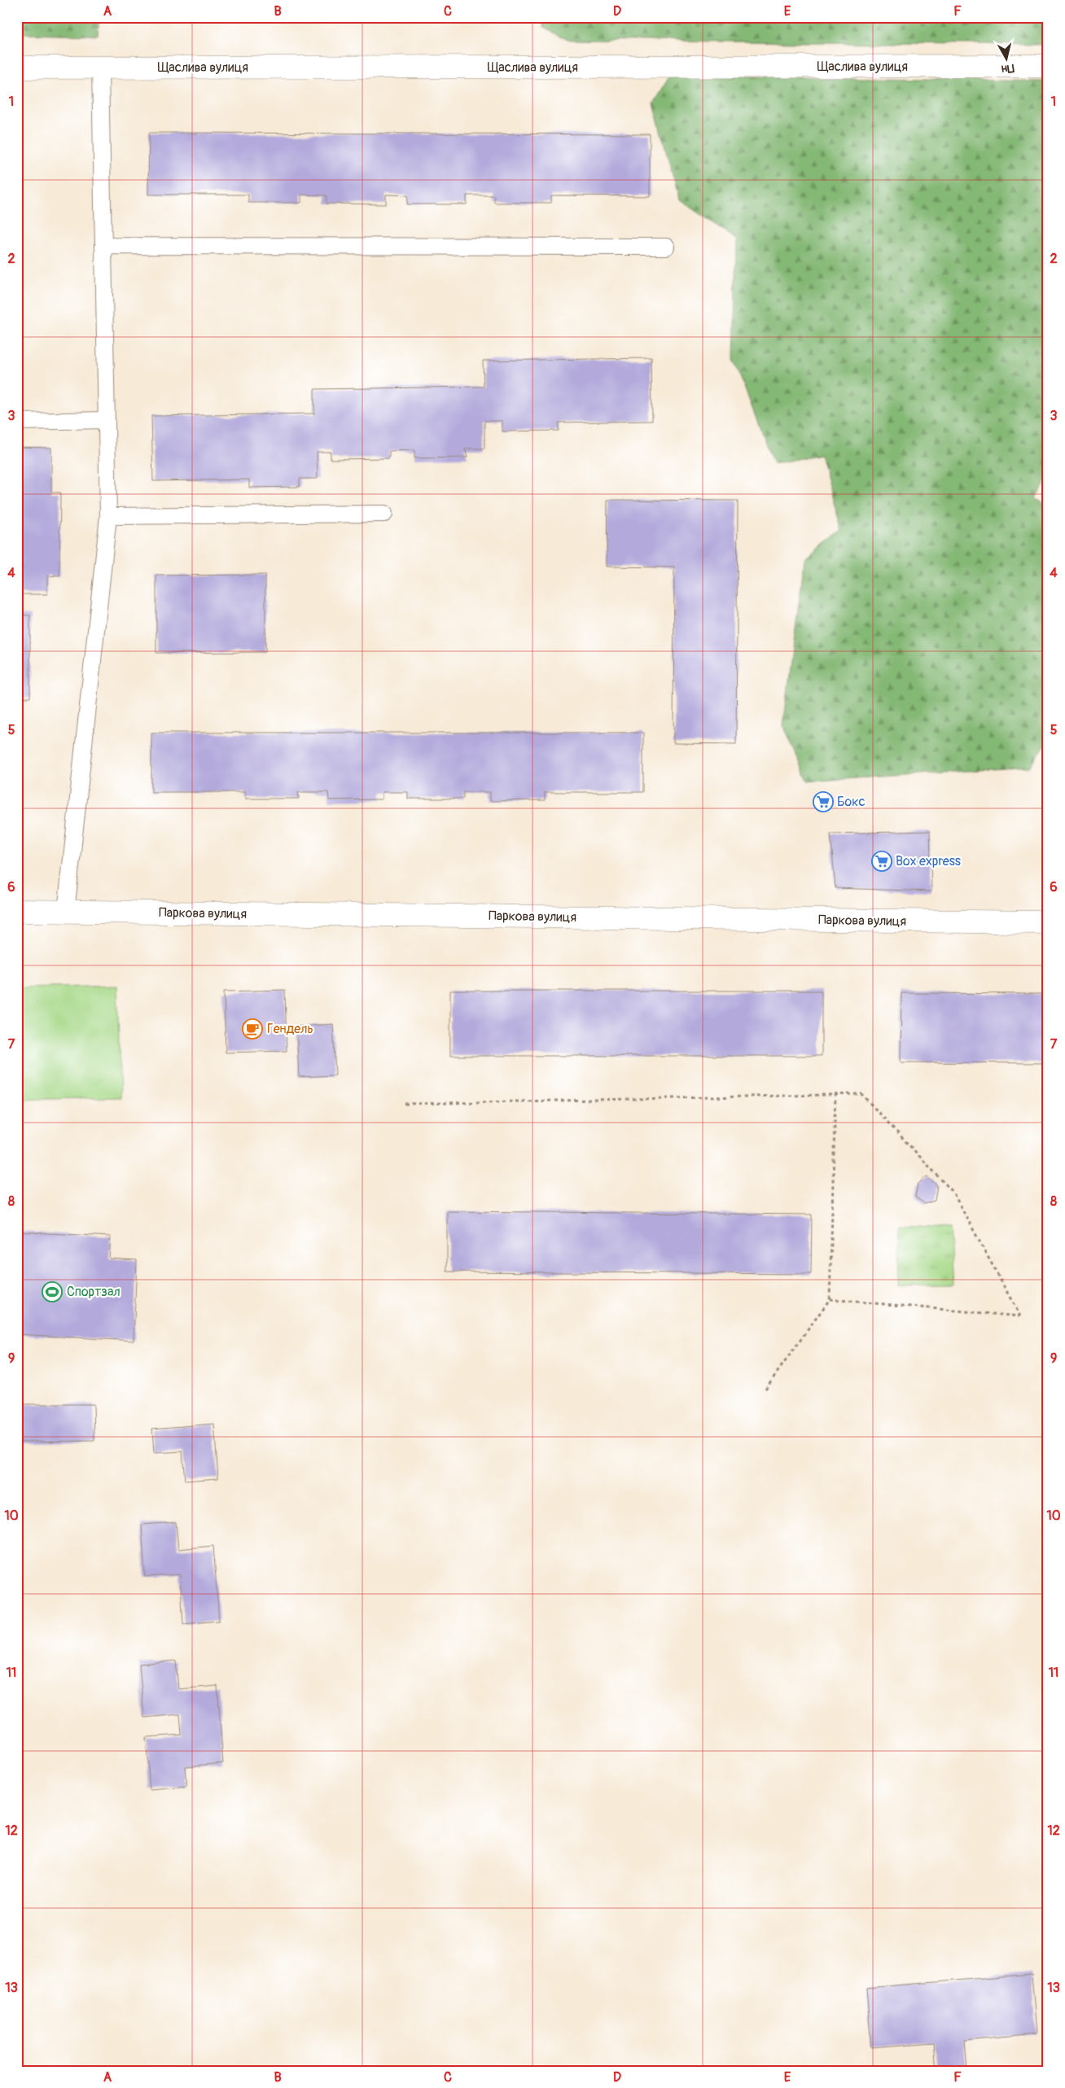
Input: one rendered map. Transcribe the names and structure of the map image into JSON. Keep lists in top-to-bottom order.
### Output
{
  "streets": {
    "street": ["Щаслива вулиця", "Паркова вулиця"]
  },
  "places": {
    "supermarket": ["Бокс", "Box express"],
    "cafe": ["Гендель"],
    "sports": ["Спортзал"]
  },
  "north": "bottom",
  "grid": {
    "columns": [
      "A",
      "B",
      "C",
      "D",
      "E",
      "F"
    ],
    "rows": [
      "1",
      "2",
      "3",
      "4",
      "5",
      "6",
      "7",
      "8",
      "9",
      "10",
      "11",
      "12",
      "13"
    ]
  }
}
